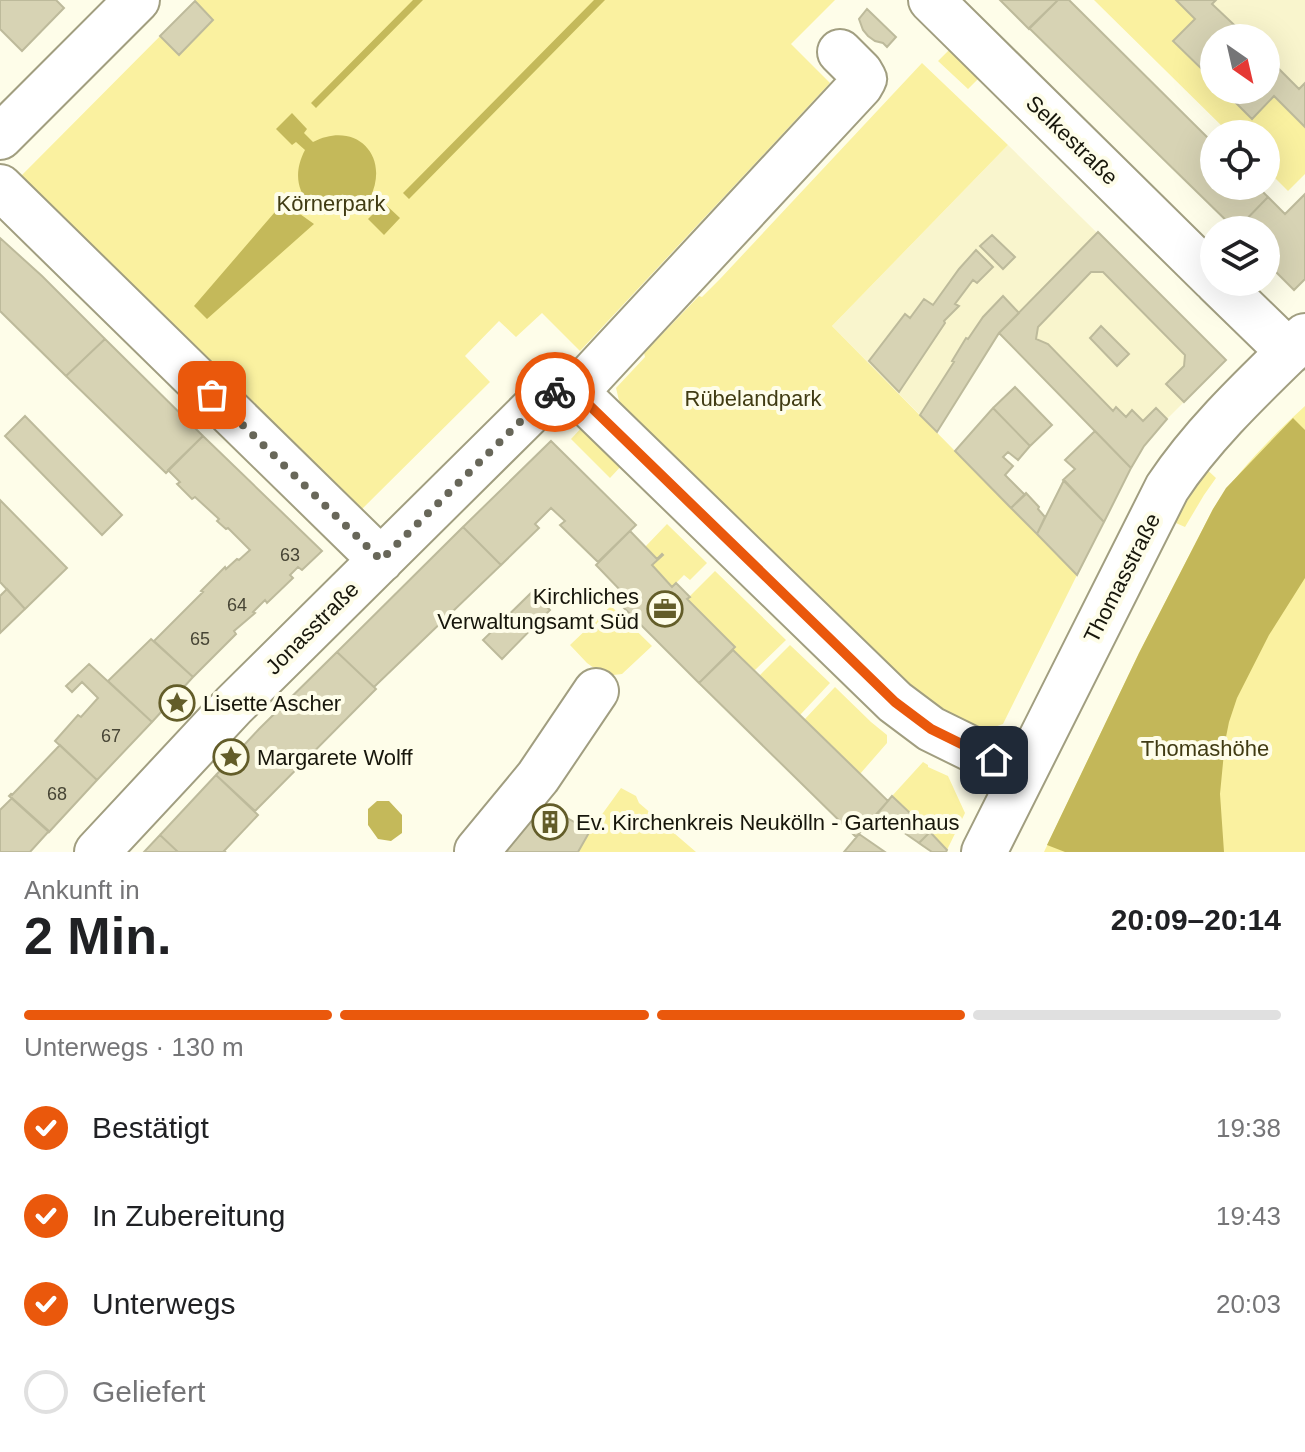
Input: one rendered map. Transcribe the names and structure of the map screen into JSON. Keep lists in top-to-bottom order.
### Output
{
  "streets": {
    "street": ["Selkestraße", "Thomasstraße", "Jonasstraße"]
  },
  "crossings": [
    ["Selkestraße", "Thomasstraße"]
  ],
  "parks": ["Körnerpark", "Rübelandpark", "Thomashöhe"],
  "places": {
    "office": ["Kirchliches Verwaltungsamt Süd"],
    "place": ["Lisette Ascher", "Margarete Wolff"],
    "building": ["Ev. Kirchenkreis Neukölln - Gartenhaus"]
  },
  "house_numbers": [
    "63",
    "64",
    "65",
    "67",
    "68"
  ],
  "north": "bottom right",
  "page": {
    "heading": ["2 Min.", "Ankunft in", "20:09–20:14"],
    "bar": "Unterwegs · 130 m",
    "list": [
      ["Bestätigt", "19:38"],
      ["In Zubereitung", "19:43"],
      ["Unterwegs", "20:03"],
      "Geliefert"
    ]
  }
}
